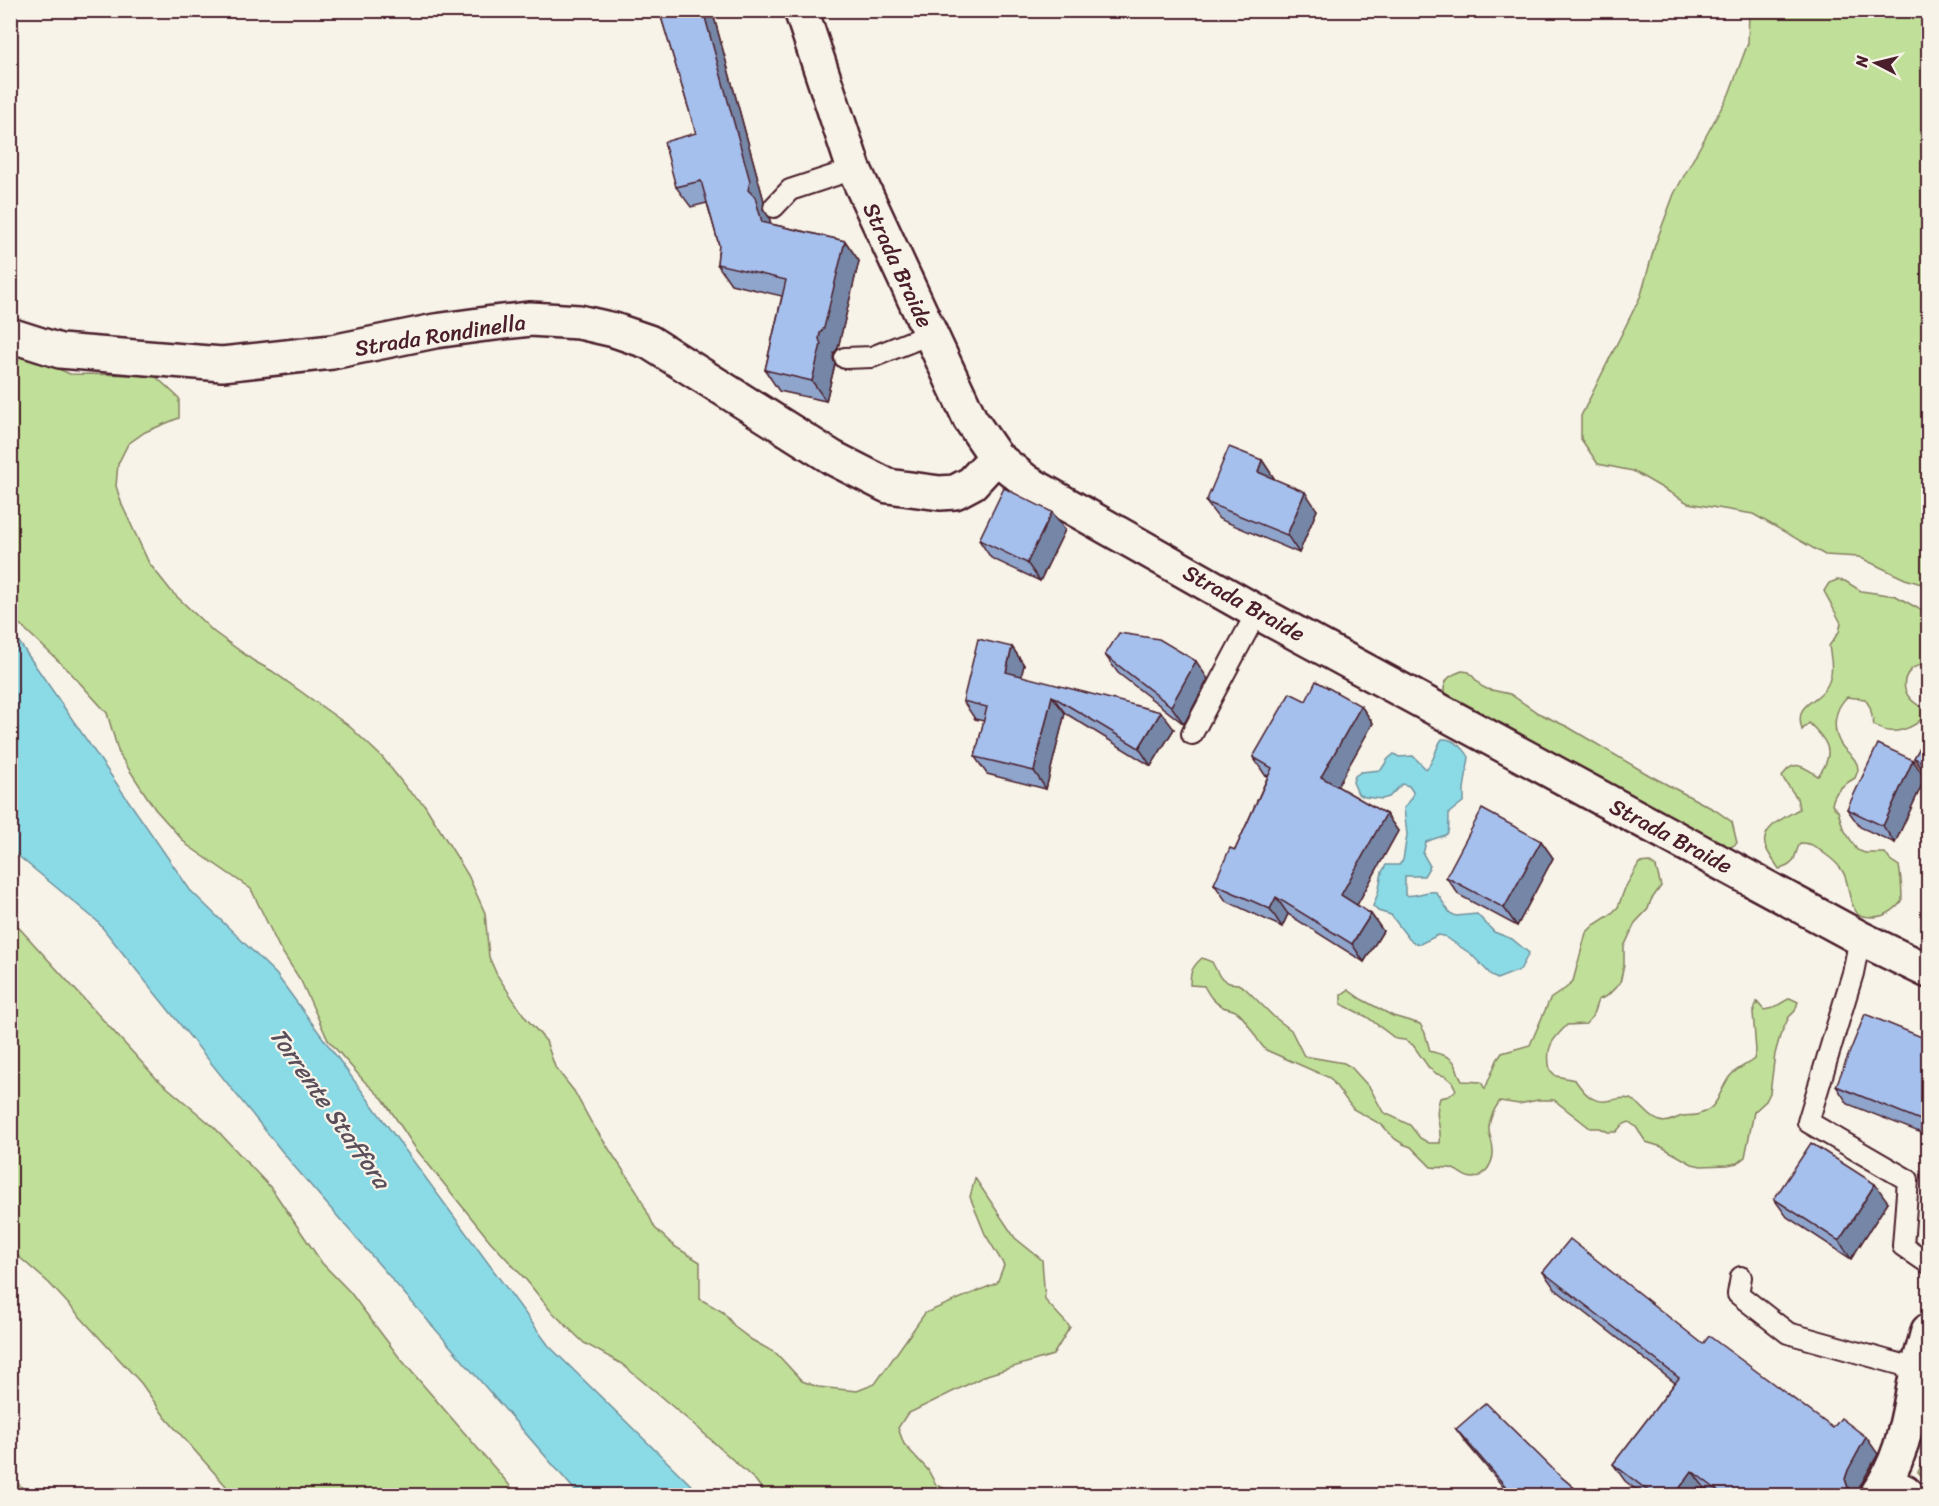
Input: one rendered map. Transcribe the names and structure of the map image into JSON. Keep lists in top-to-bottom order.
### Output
{
  "streets": {
    "street": ["Strada Braide", "Strada Rondinella"]
  },
  "crossings": [
    ["Strada Braide", "Strada Rondinella"]
  ],
  "water": ["Torrente Staffora"],
  "north": "left"
}
